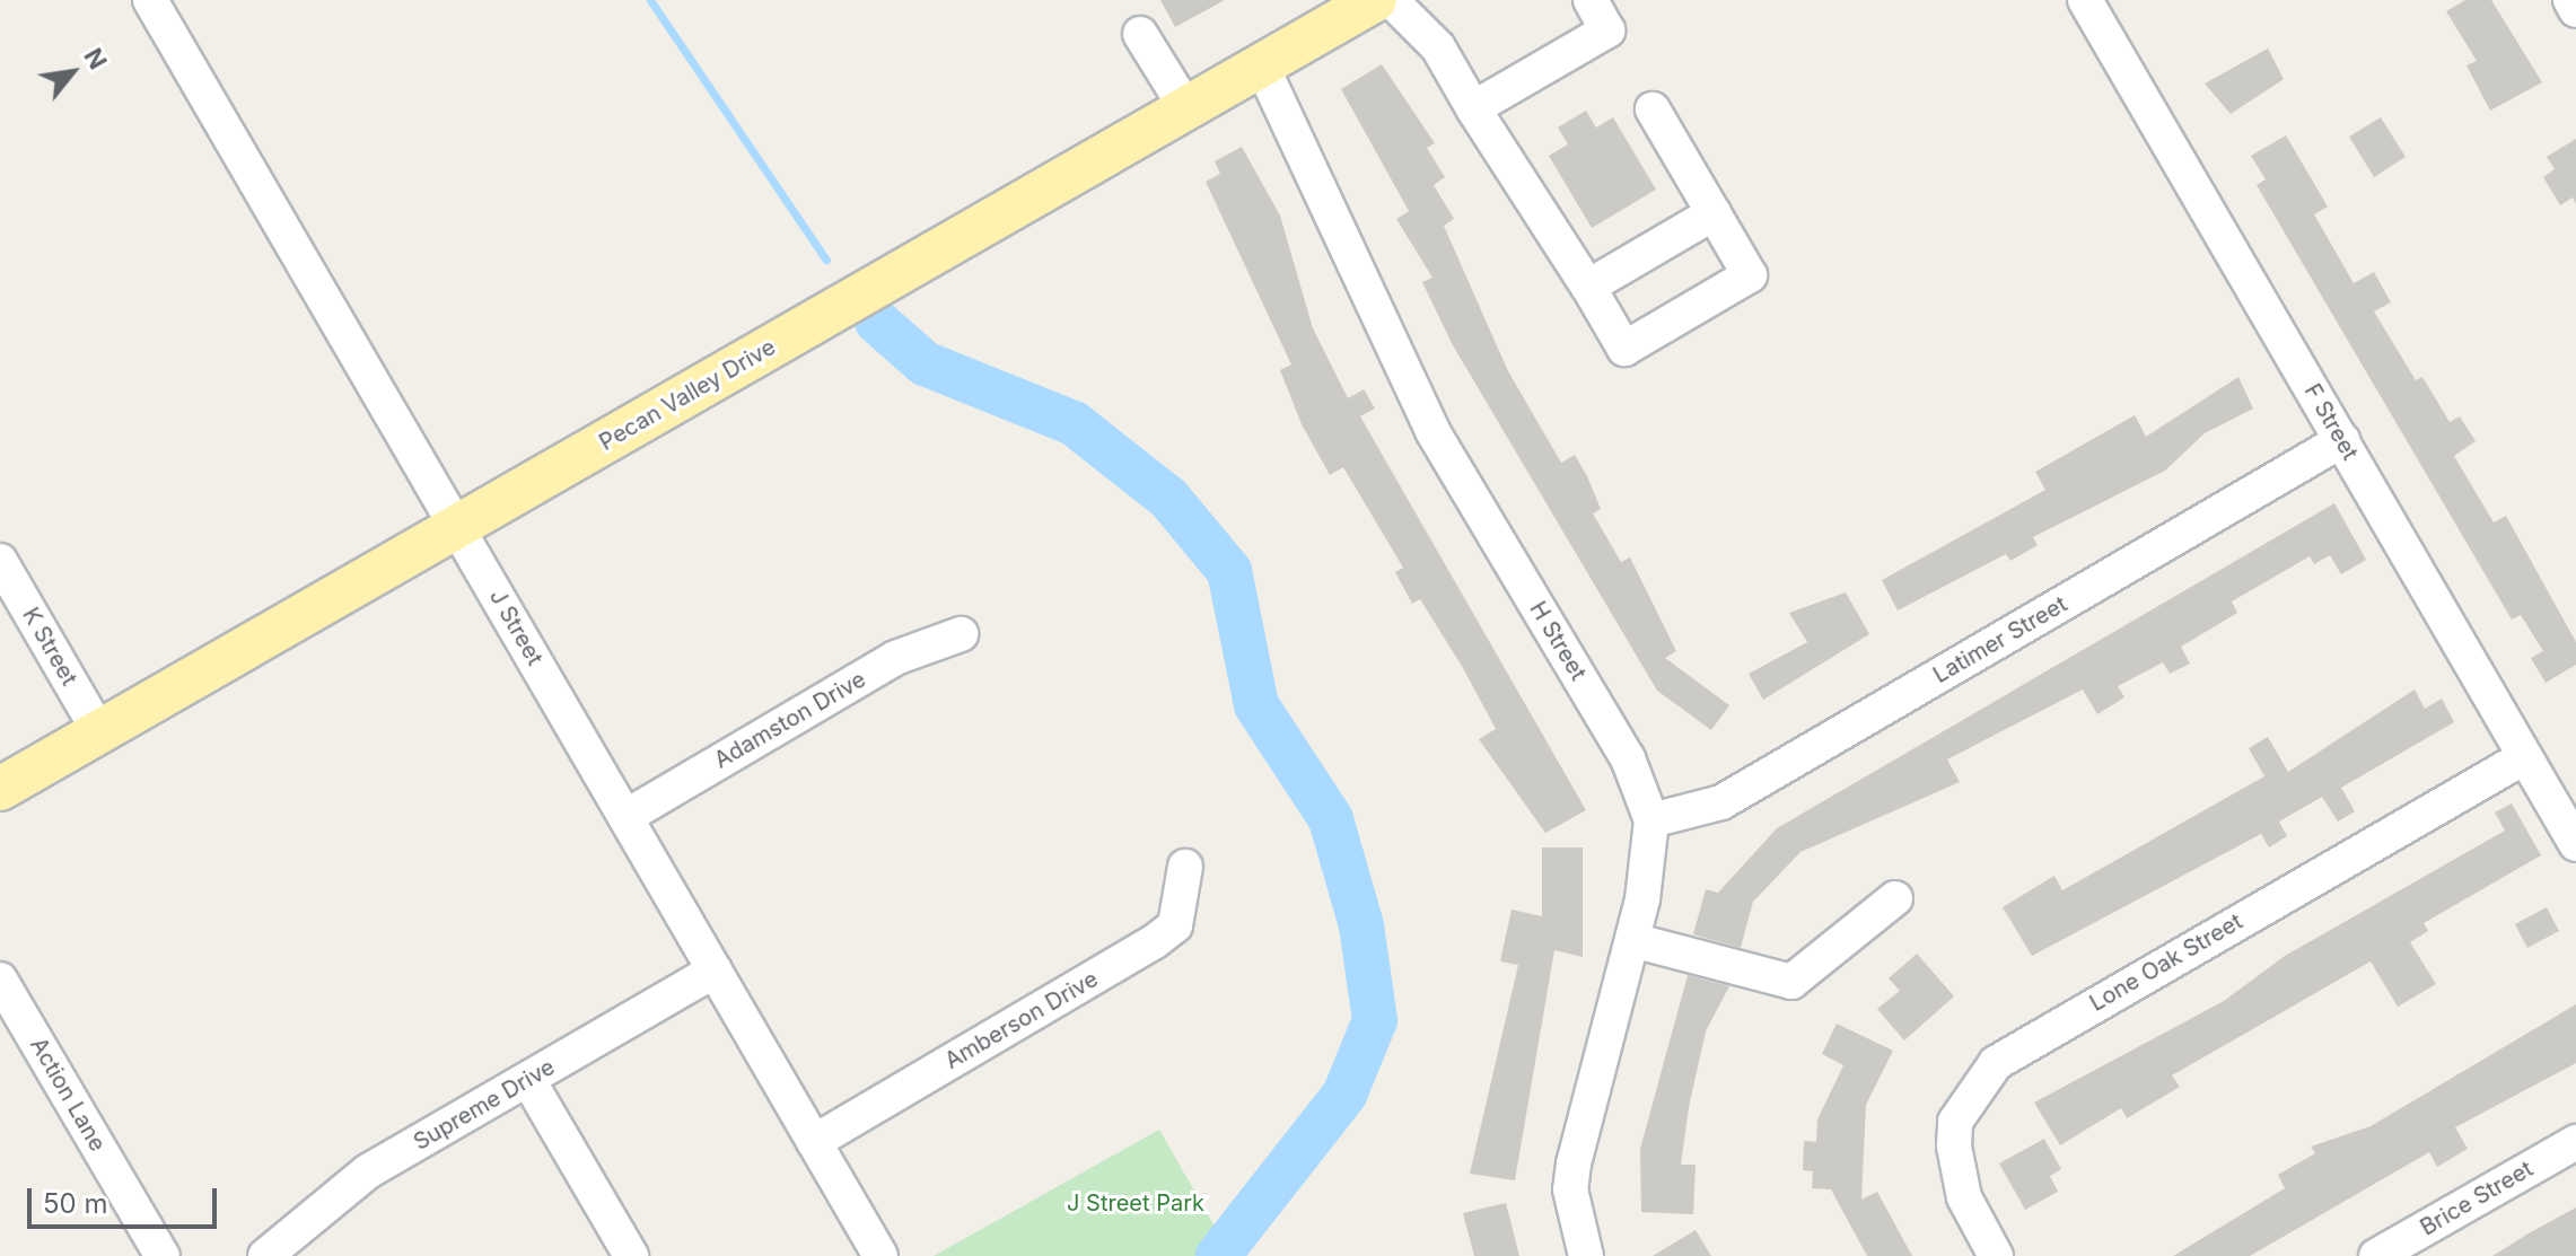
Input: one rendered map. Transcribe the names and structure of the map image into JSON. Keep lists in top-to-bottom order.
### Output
{
  "streets": {
    "main road": ["Pecan Valley Drive"],
    "street": [
      "F Street",
      "J Street",
      "Latimer Street",
      "H Street",
      "K Street",
      "Adamston Drive",
      "Lone Oak Street",
      "Amberson Drive",
      "Action Lane",
      "Supreme Drive",
      "Brice Street"
    ]
  },
  "crossings": [
    ["Pecan Valley Drive", "J Street"],
    ["Pecan Valley Drive", "H Street"],
    ["Pecan Valley Drive", "K Street"],
    ["F Street", "Latimer Street"],
    ["F Street", "Lone Oak Street"],
    ["J Street", "Adamston Drive"],
    ["J Street", "Amberson Drive"],
    ["J Street", "Supreme Drive"],
    ["Latimer Street", "H Street"]
  ],
  "parks": ["J Street Park"],
  "scale_bar": "50 m",
  "north": "top right"
}
